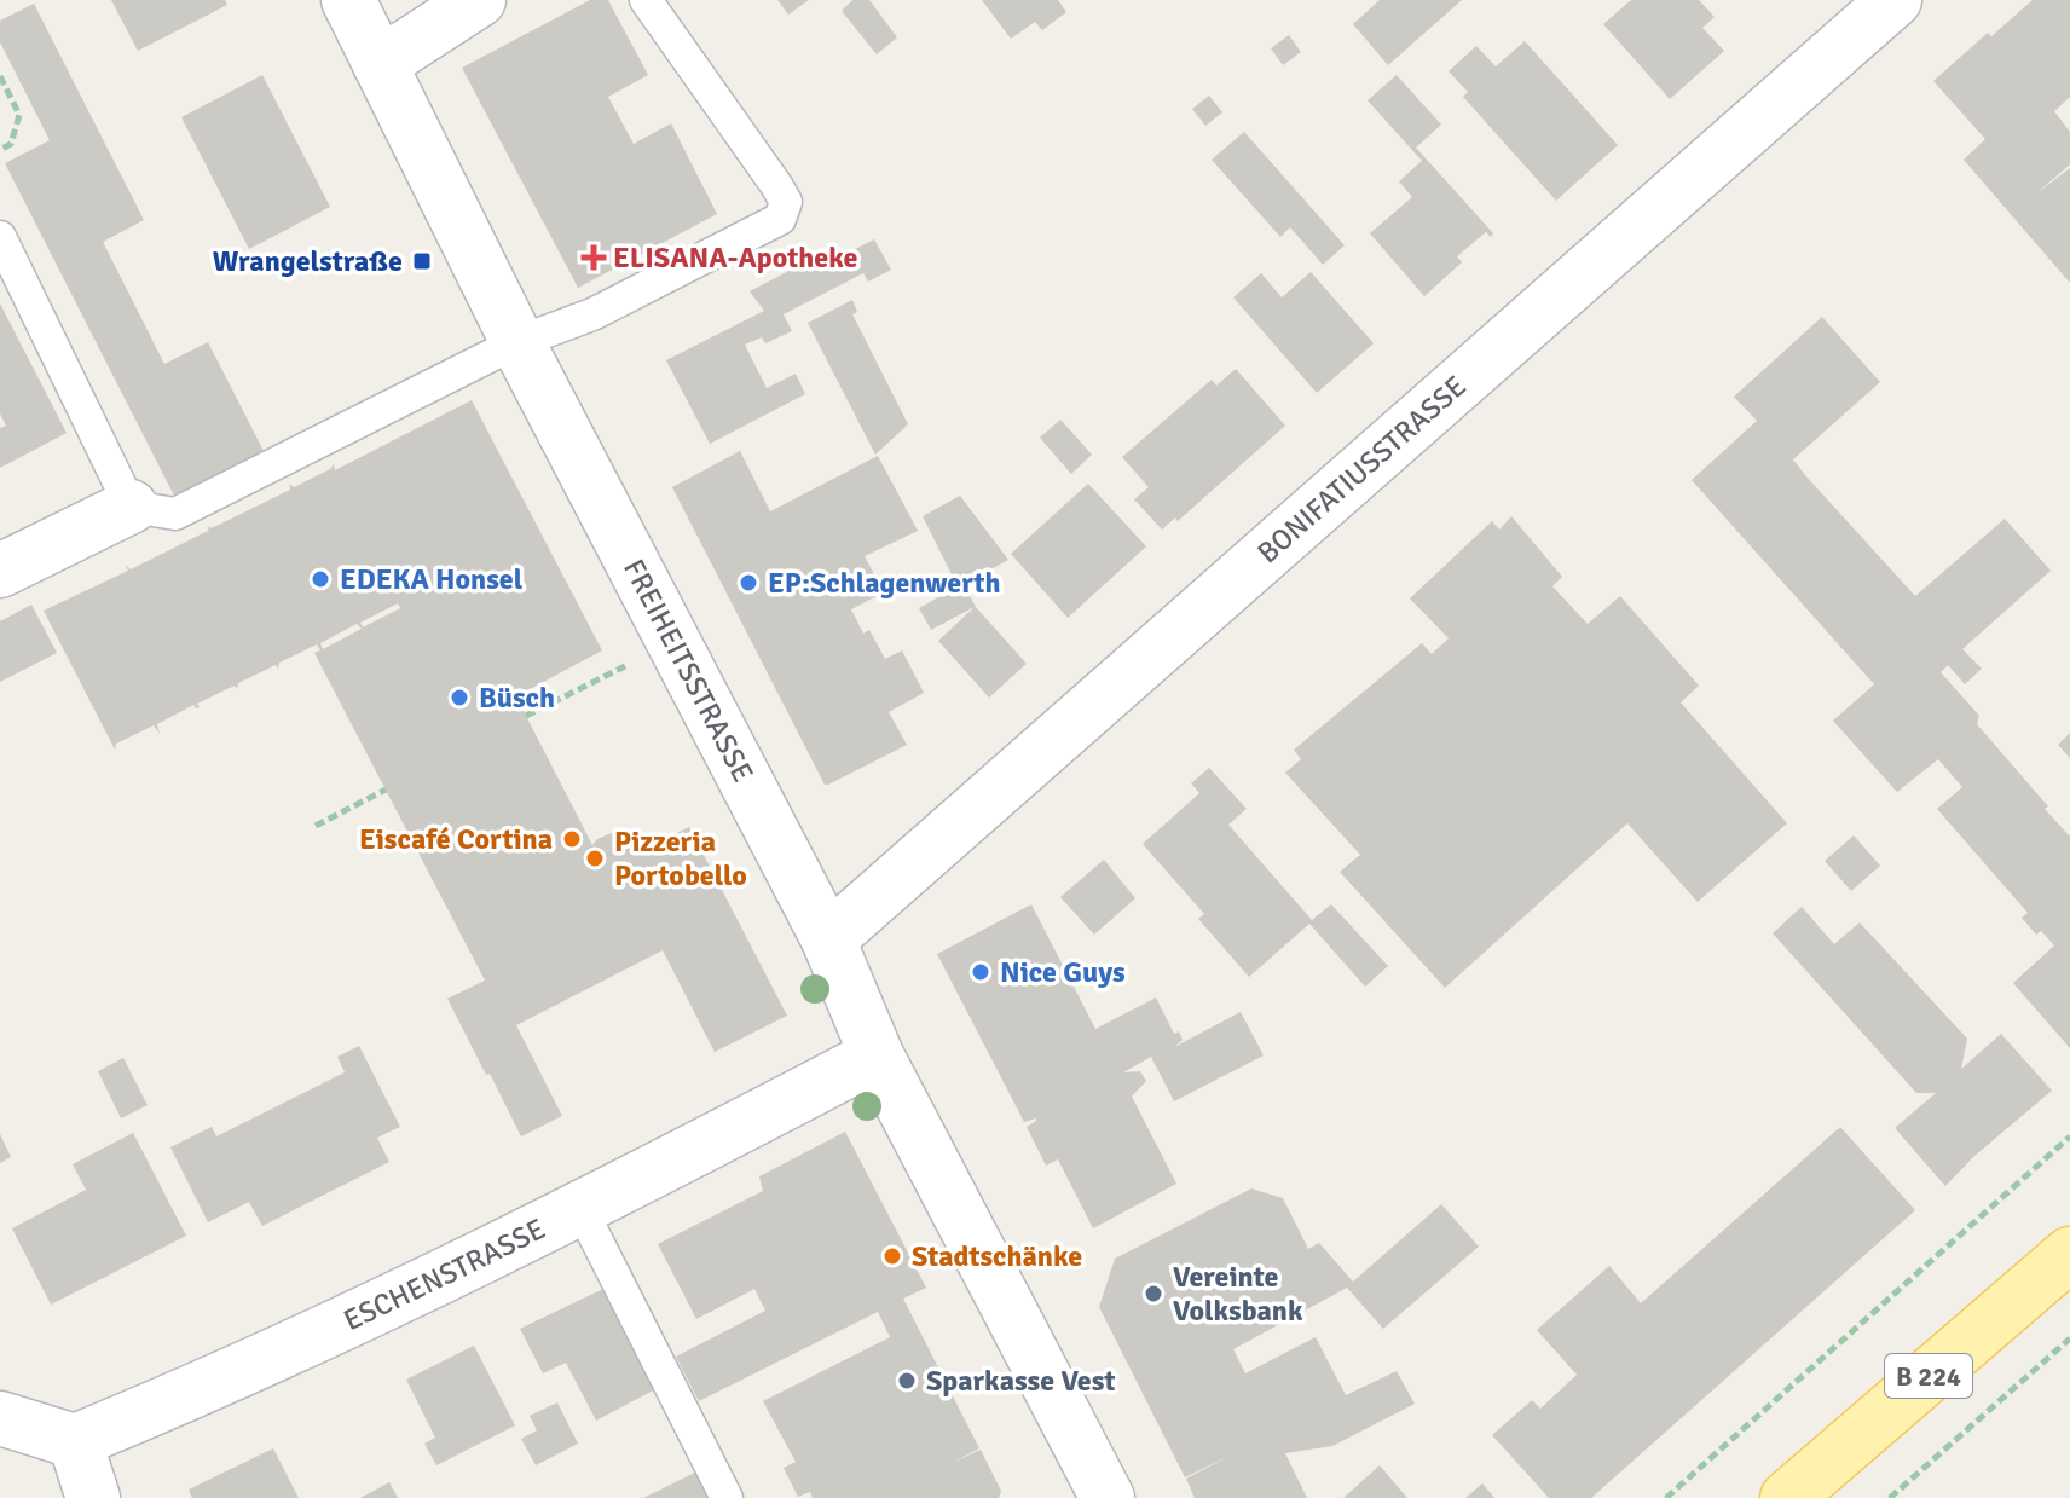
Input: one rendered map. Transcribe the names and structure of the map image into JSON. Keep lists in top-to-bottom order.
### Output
{
  "streets": {
    "main road": ["B 224"],
    "street": ["BONIFATIUSSTRASSE", "FREIHEITSSTRASSE", "ESCHENSTRASSE"]
  },
  "crossings": [
    ["BONIFATIUSSTRASSE", "FREIHEITSSTRASSE"],
    ["FREIHEITSSTRASSE", "ESCHENSTRASSE"]
  ],
  "places": {
    "health": ["ELISANA-Apotheke"],
    "transit": ["Wrangelstraße"],
    "other": [
      "EDEKA Honsel",
      "EP:Schlagenwerth",
      "Büsch",
      "Eiscafé Cortina",
      "Pizzeria Portobello",
      "Nice Guys",
      "Stadtschänke",
      "Vereinte Volksbank",
      "Sparkasse Vest"
    ]
  }
}
